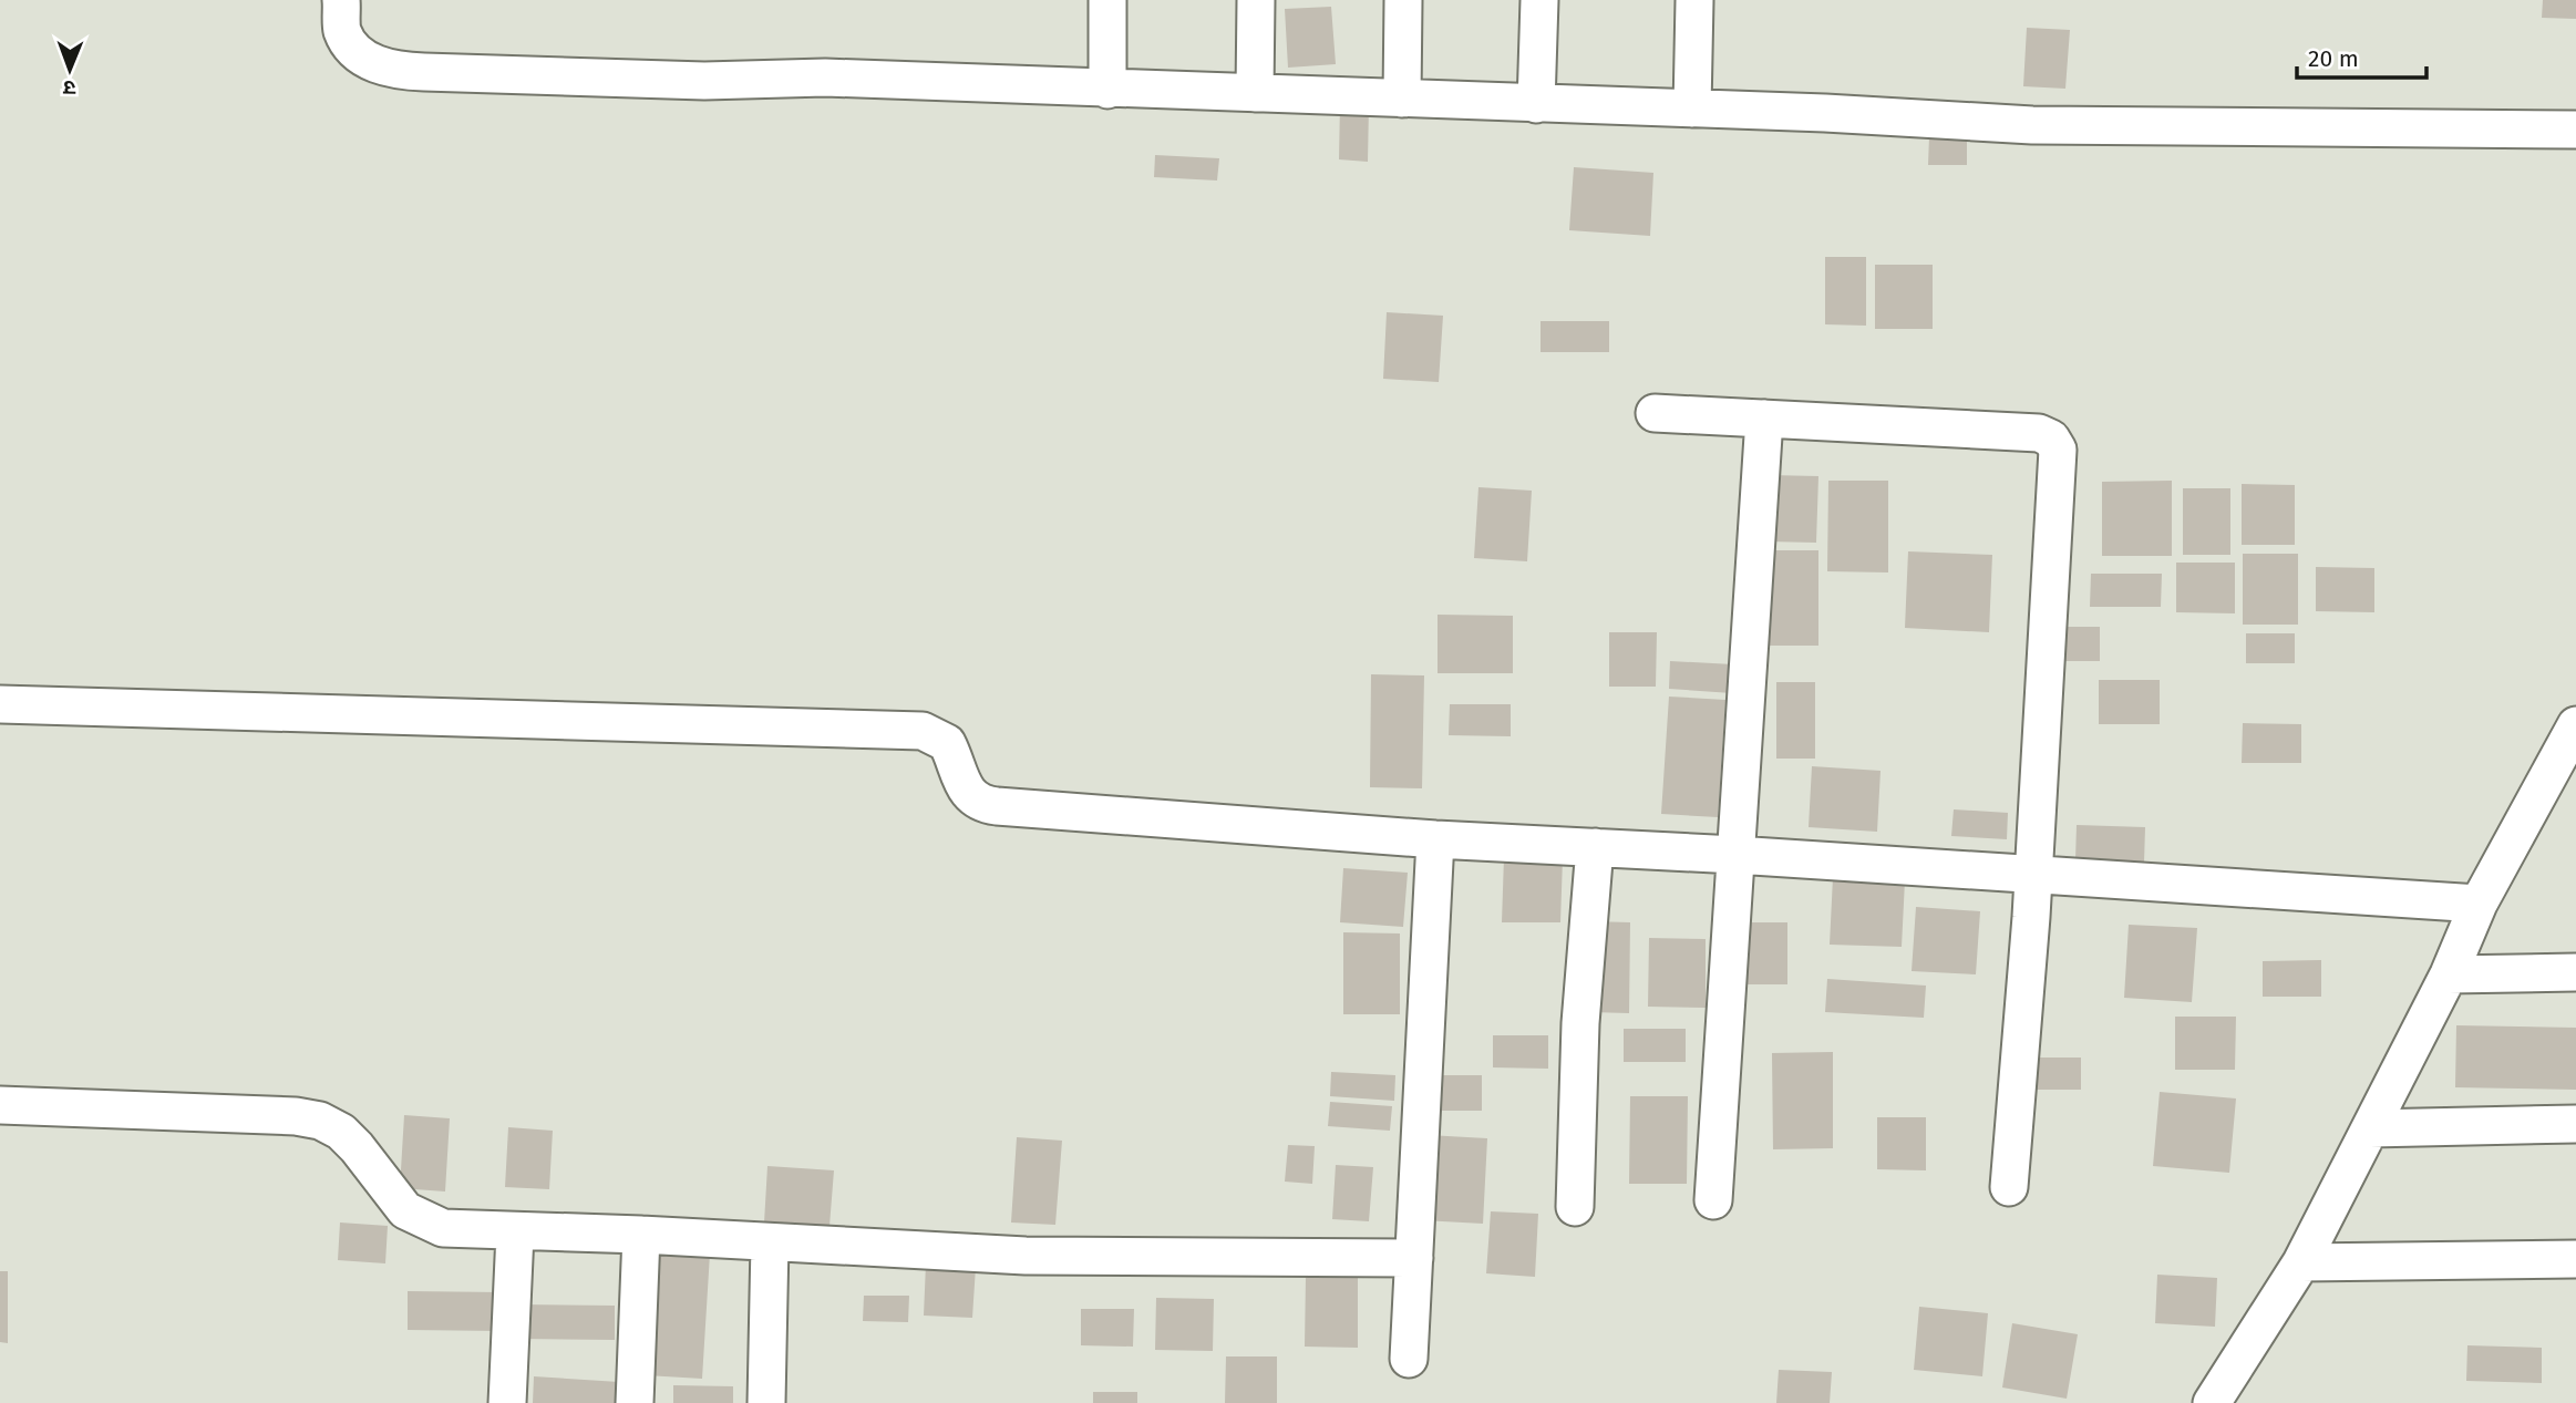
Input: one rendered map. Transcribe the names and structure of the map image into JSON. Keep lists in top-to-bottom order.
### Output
{
  "scale_bar": "20 m",
  "north": "bottom"
}
